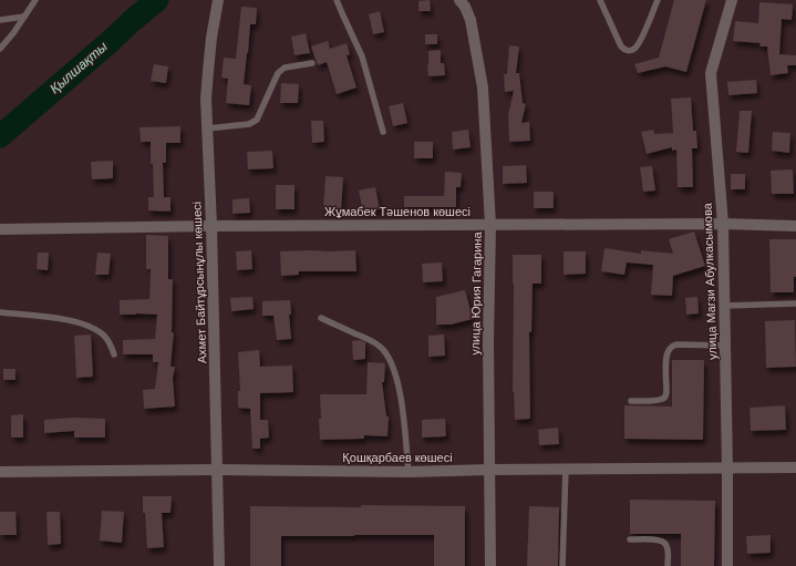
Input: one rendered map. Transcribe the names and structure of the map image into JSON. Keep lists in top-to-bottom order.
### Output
{
  "streets": {
    "street": [
      "Жұмабек Тәшенов көшесі",
      "улица Магзи Абулкасымова",
      "Ахмет Байтұрсынұлы көшесі",
      "улица Юрия Гагарина",
      "Қошқарбаев көшесі"
    ]
  },
  "crossings": [
    ["Жұмабек Тәшенов көшесі", "улица Магзи Абулкасымова"],
    ["Жұмабек Тәшенов көшесі", "Ахмет Байтұрсынұлы көшесі"],
    ["Жұмабек Тәшенов көшесі", "улица Юрия Гагарина"],
    ["улица Магзи Абулкасымова", "Қошқарбаев көшесі"],
    ["Ахмет Байтұрсынұлы көшесі", "Қошқарбаев көшесі"],
    ["улица Юрия Гагарина", "Қошқарбаев көшесі"]
  ],
  "water": ["Қылшақты"]
}
